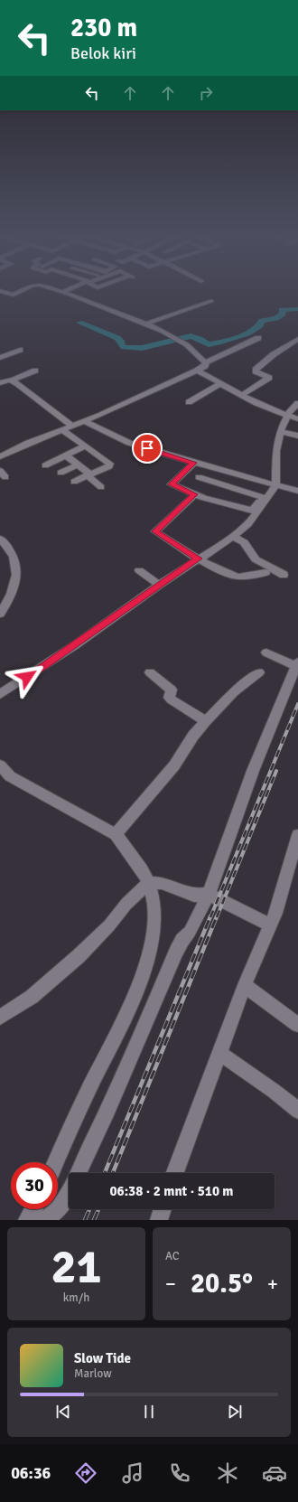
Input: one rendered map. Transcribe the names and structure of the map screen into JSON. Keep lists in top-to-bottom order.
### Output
{
  "page": {
    "turn": ["230 m", "Belok kiri"],
    "limit": "30",
    "trip": "06:38 · 2 mnt · 510 m",
    "tile": [
      ["21", "km/h"],
      "AC"
    ],
    "heat": ["−", "20.5°", "+"],
    "song": ["Slow Tide", "Marlow"],
    "tabs": "06:36"
  }
}
